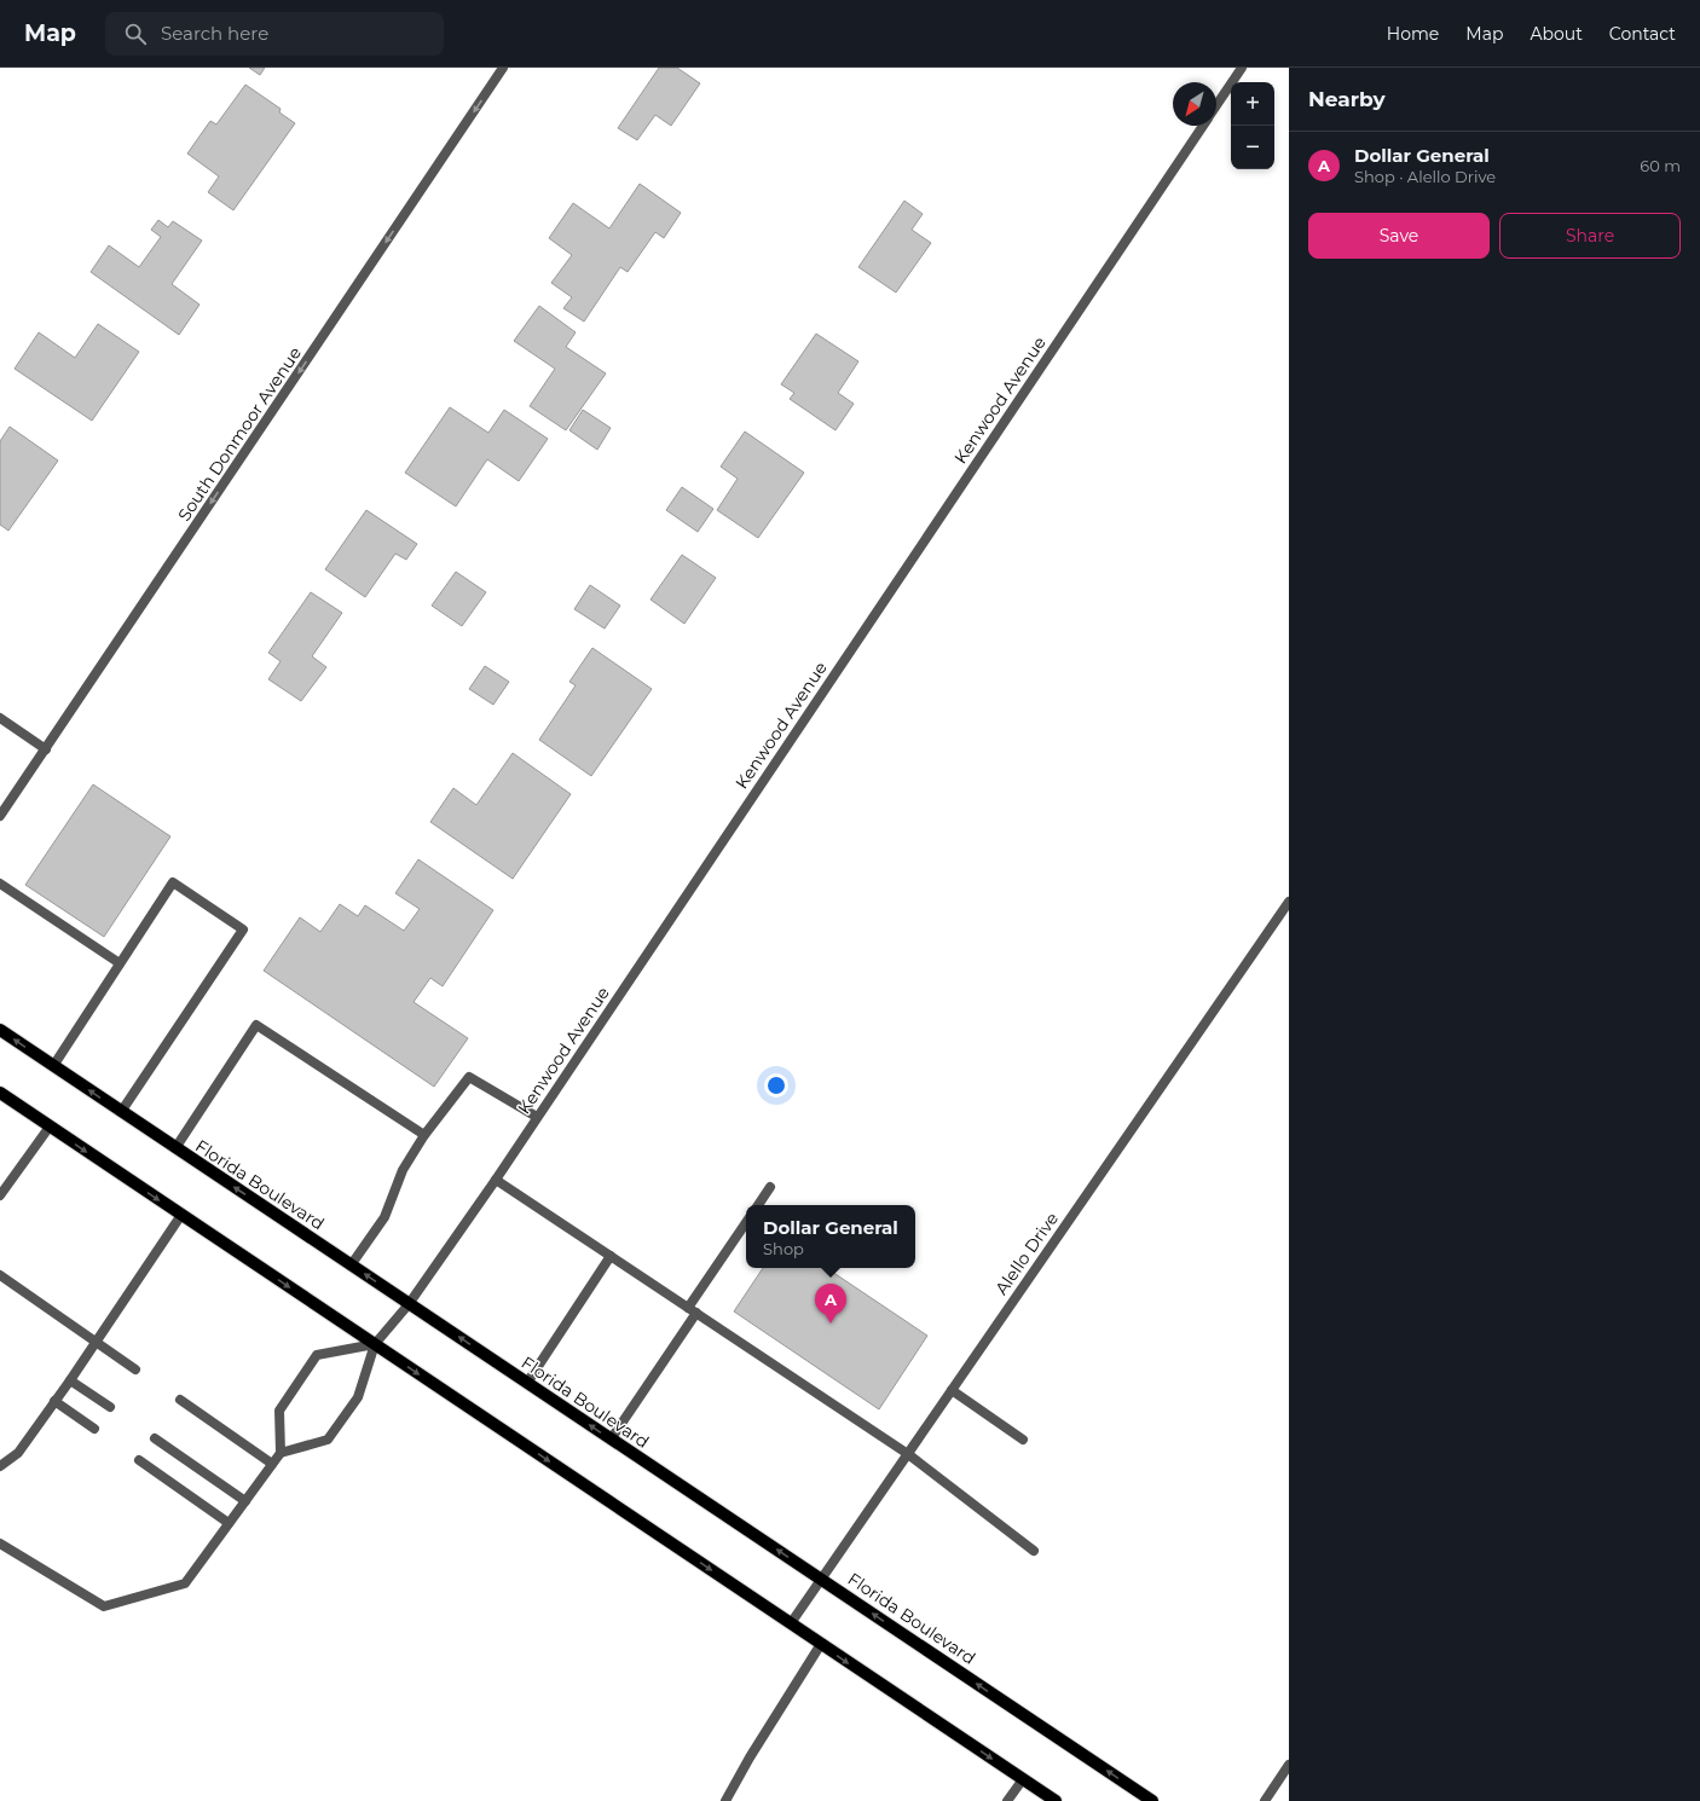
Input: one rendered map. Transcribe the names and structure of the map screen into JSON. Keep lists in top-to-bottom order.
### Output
{
  "streets": {
    "main road": ["Florida Boulevard"],
    "street": ["Kenwood Avenue", "South Donmoor Avenue", "Alello Drive"]
  },
  "crossings": [
    ["Kenwood Avenue", "Florida Boulevard"],
    ["Florida Boulevard", "Alello Drive"]
  ],
  "one_way": ["South Donmoor Avenue"],
  "north": "bottom left",
  "page": {
    "header": "Map",
    "search": "Search here",
    "nav": [
      "Home",
      "Map",
      "About",
      "Contact"
    ],
    "heading": "Nearby",
    "map_buttons": ["+", "−"],
    "list": [
      {
        "mark": "A",
        "name": "Dollar General",
        "note": "Shop · Alello Drive",
        "value": "60 m"
      }
    ],
    "buttons": ["Save", "Share"],
    "popup": ["Dollar General", "Shop"],
    "pins": "A"
  }
}
